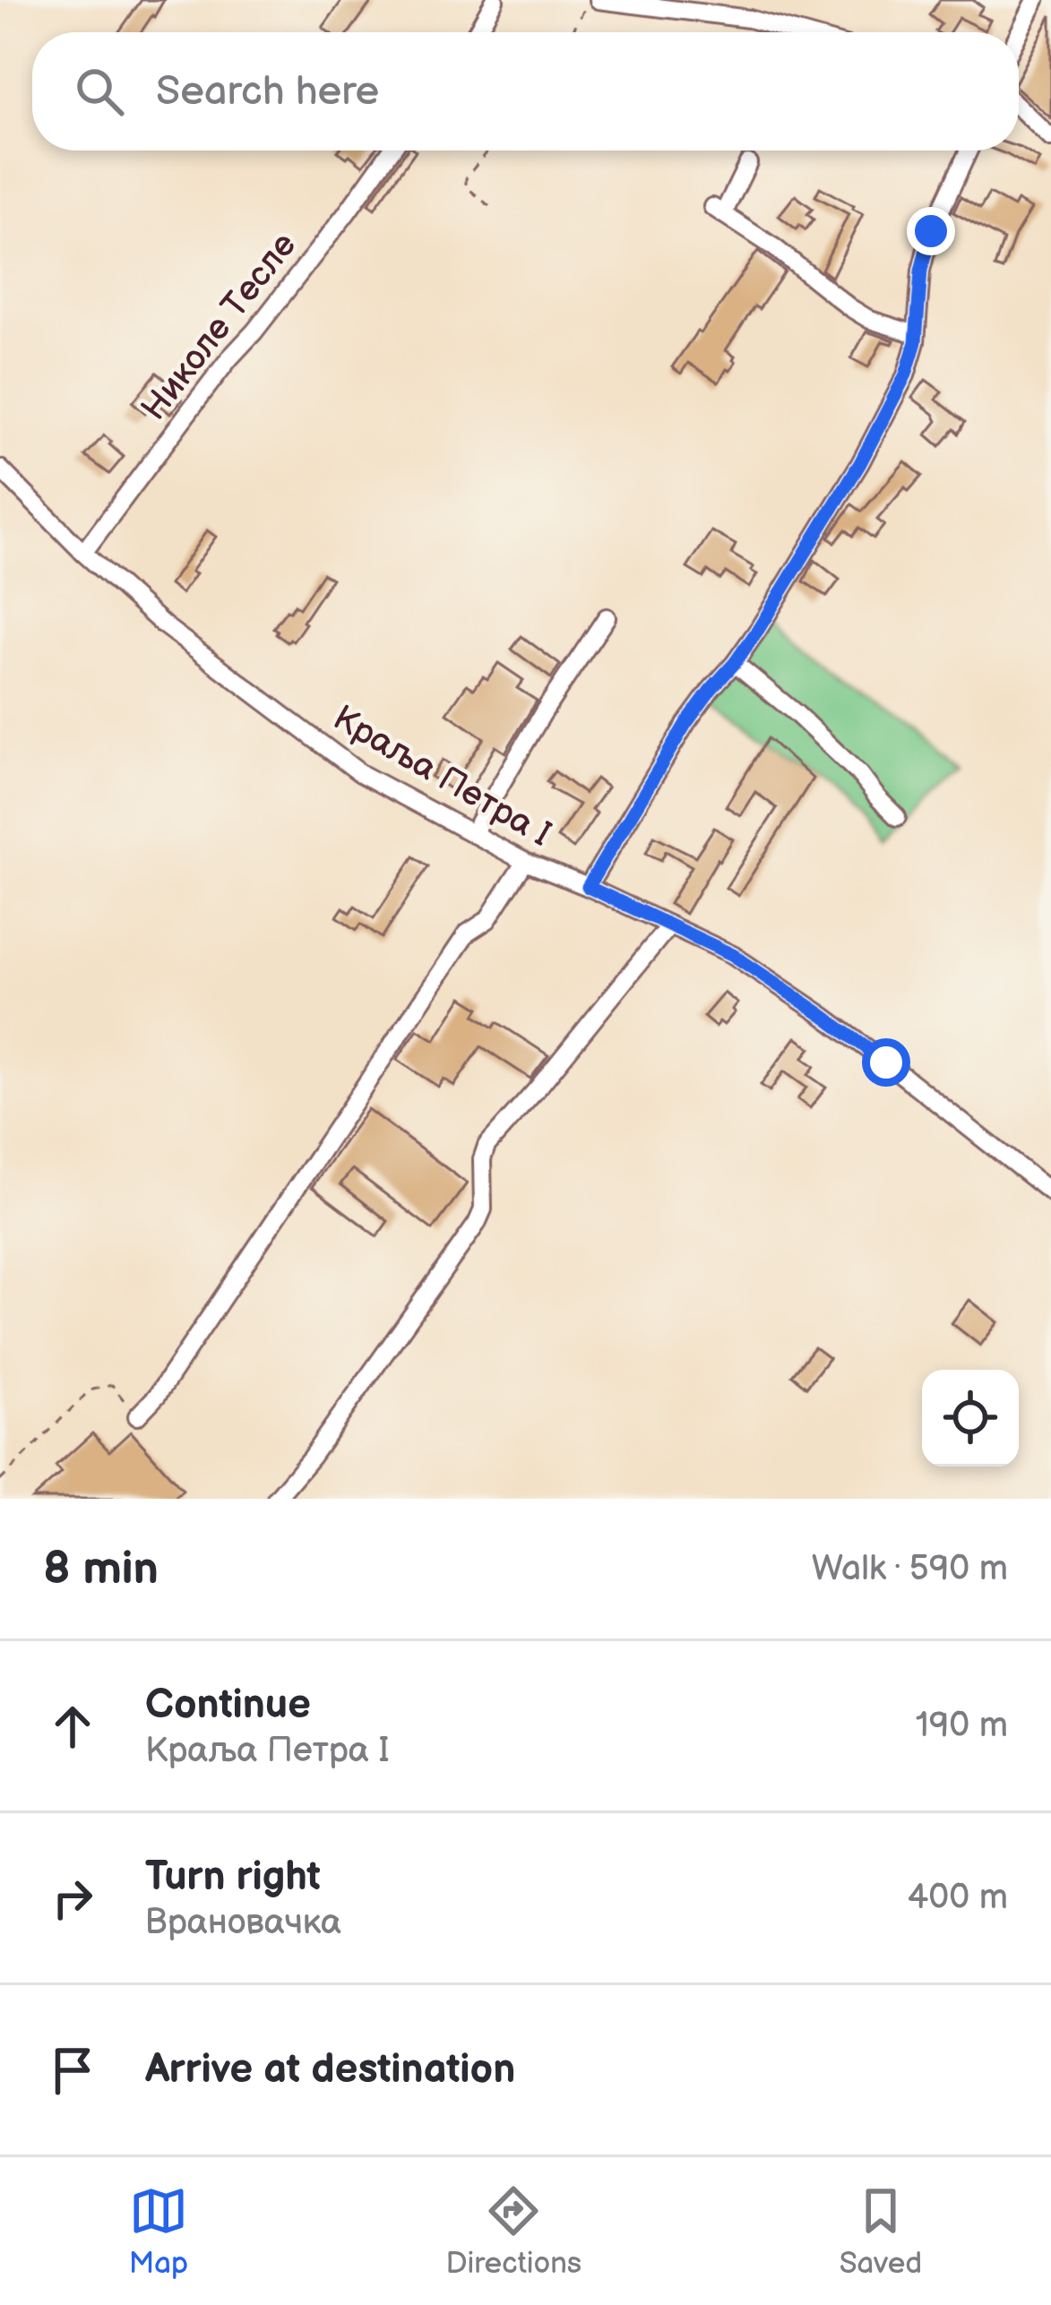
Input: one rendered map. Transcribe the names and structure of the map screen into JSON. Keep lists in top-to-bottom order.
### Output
{
  "streets": {
    "street": ["Николе Тесле", "Краља Петра I"]
  },
  "crossings": [
    ["Николе Тесле", "Краља Петра I"]
  ],
  "page": {
    "search": "Search here",
    "heading": ["8 min", "Walk · 590 m"],
    "list": [
      ["Continue", "Краља Петра I", "190 m"],
      ["Turn right", "Врановачка", "400 m"],
      "Arrive at destination"
    ],
    "nav": ["Map", "Directions", "Saved"]
  }
}
